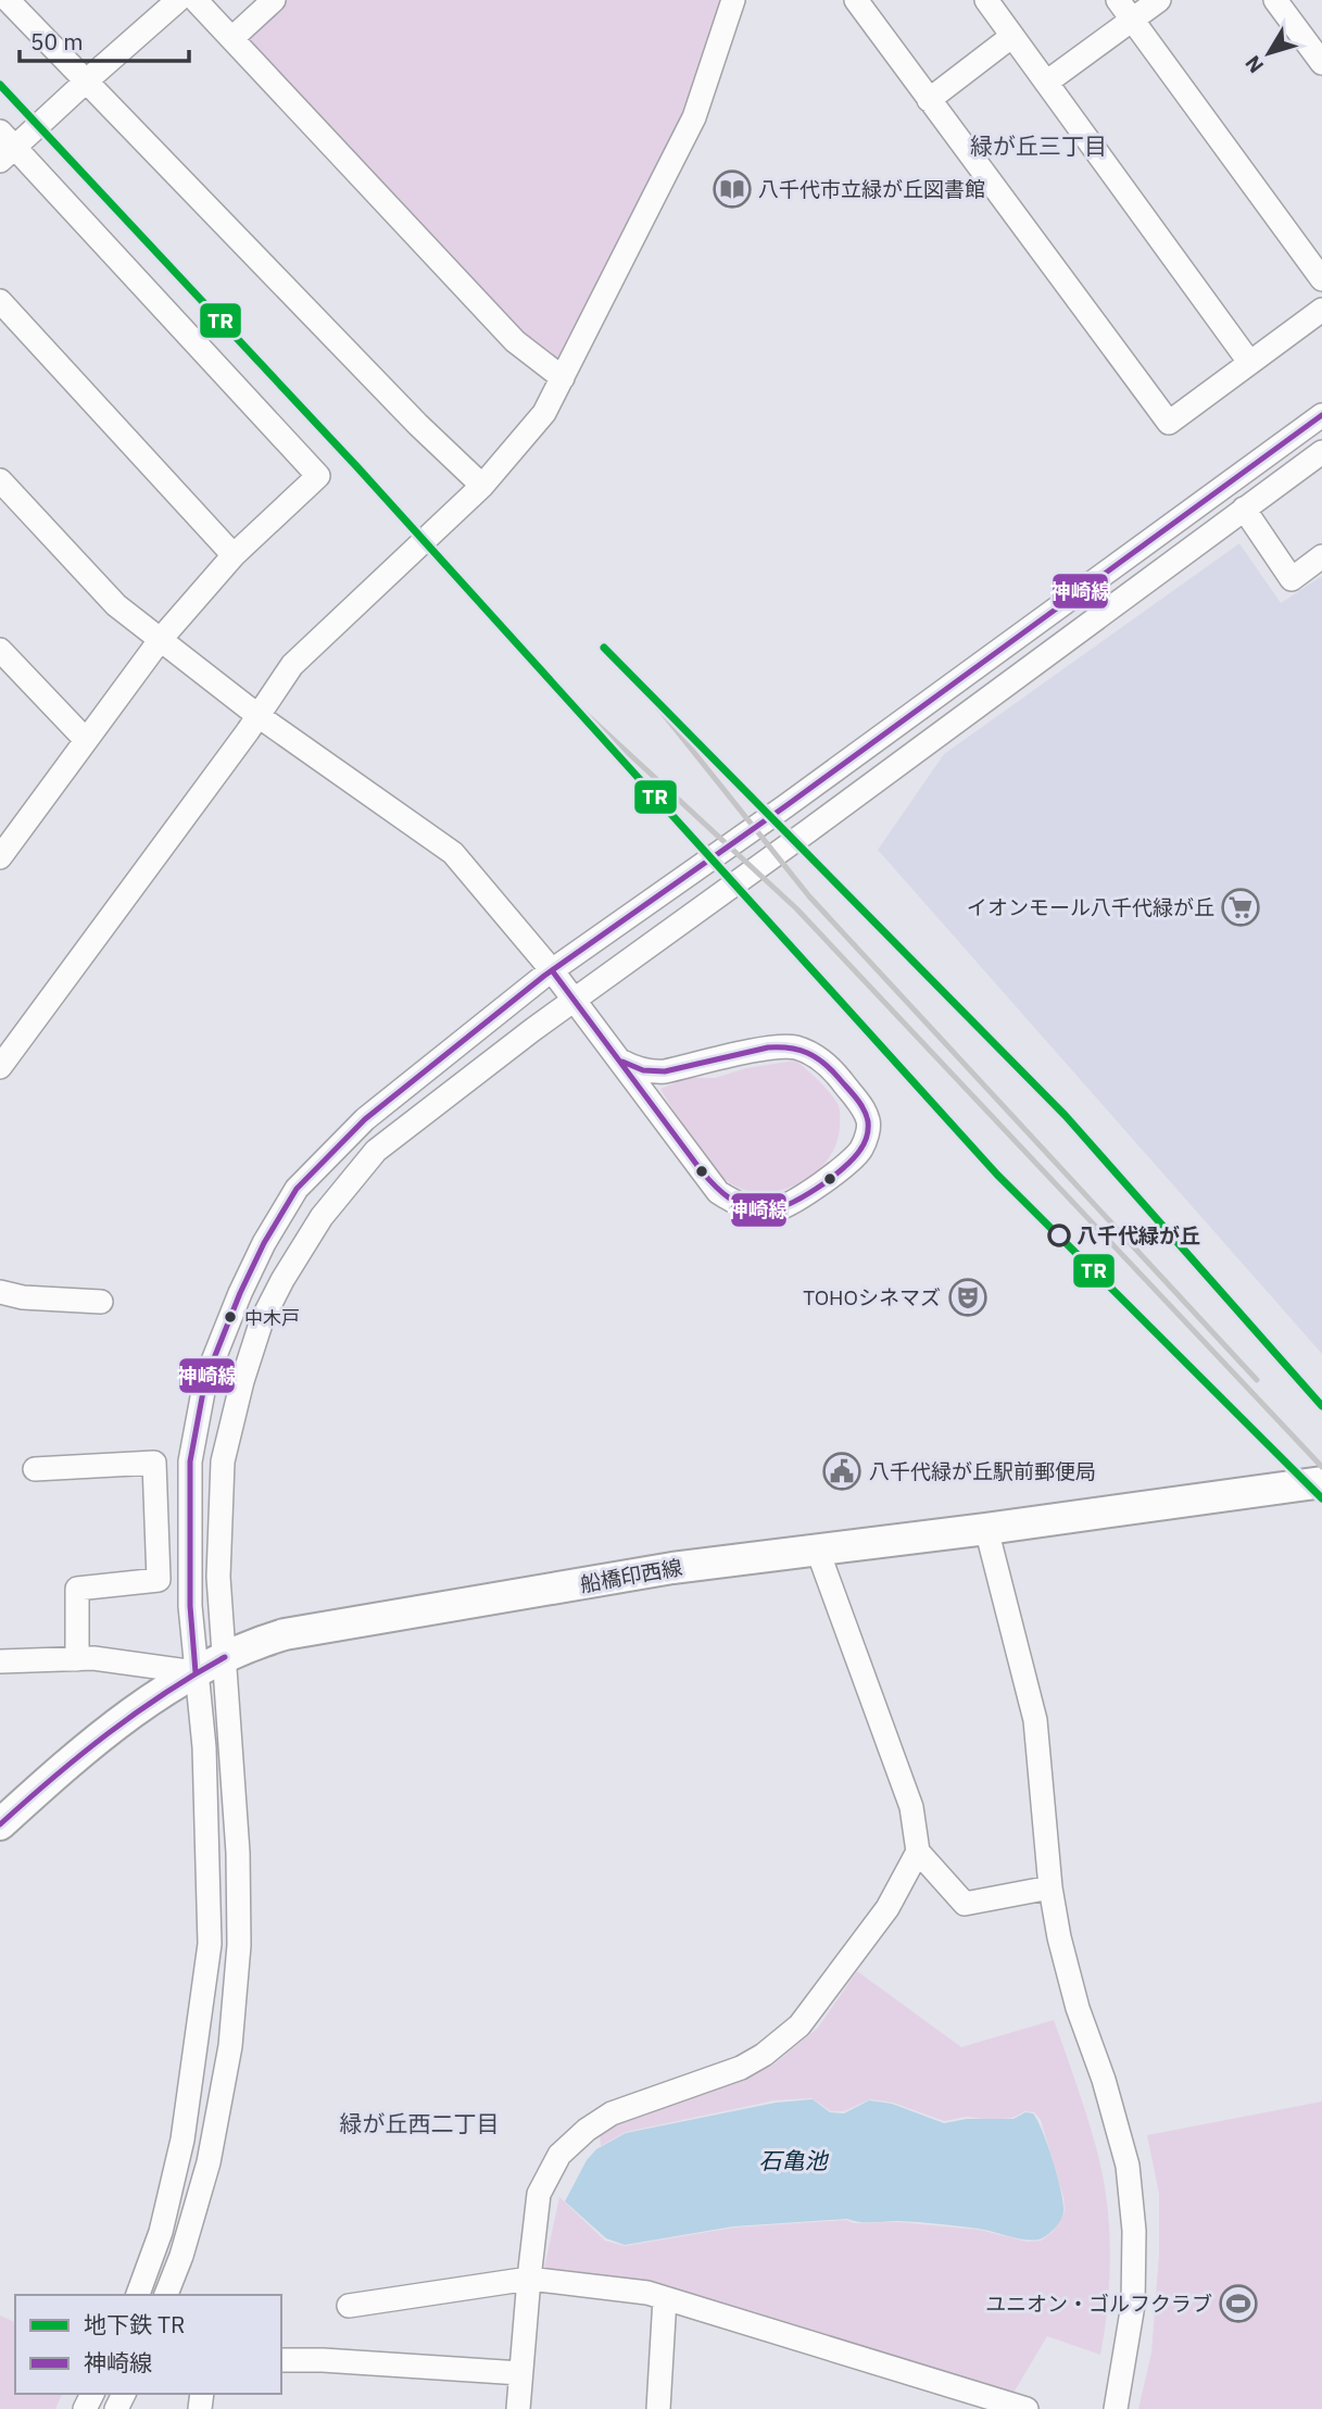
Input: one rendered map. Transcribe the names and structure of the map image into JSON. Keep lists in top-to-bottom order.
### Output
{
  "streets": {
    "main road": ["船橋印西線"]
  },
  "districts": ["緑が丘三丁目", "緑が丘西二丁目"],
  "water": ["石亀池"],
  "places": {
    "library": ["八千代市立緑が丘図書館"],
    "supermarket": ["イオンモール八千代緑が丘"],
    "other": ["八千代緑が丘", "中木戸"],
    "theatre": ["TOHOシネマズ"],
    "public building": ["八千代緑が丘駅前郵便局"],
    "sports": ["ユニオン・ゴルフクラブ"]
  },
  "lines": ["metro line TR", "transit line 神崎線"],
  "legend": ["地下鉄 TR", "神崎線"],
  "scale_bar": "50 m",
  "north": "bottom left"
}
